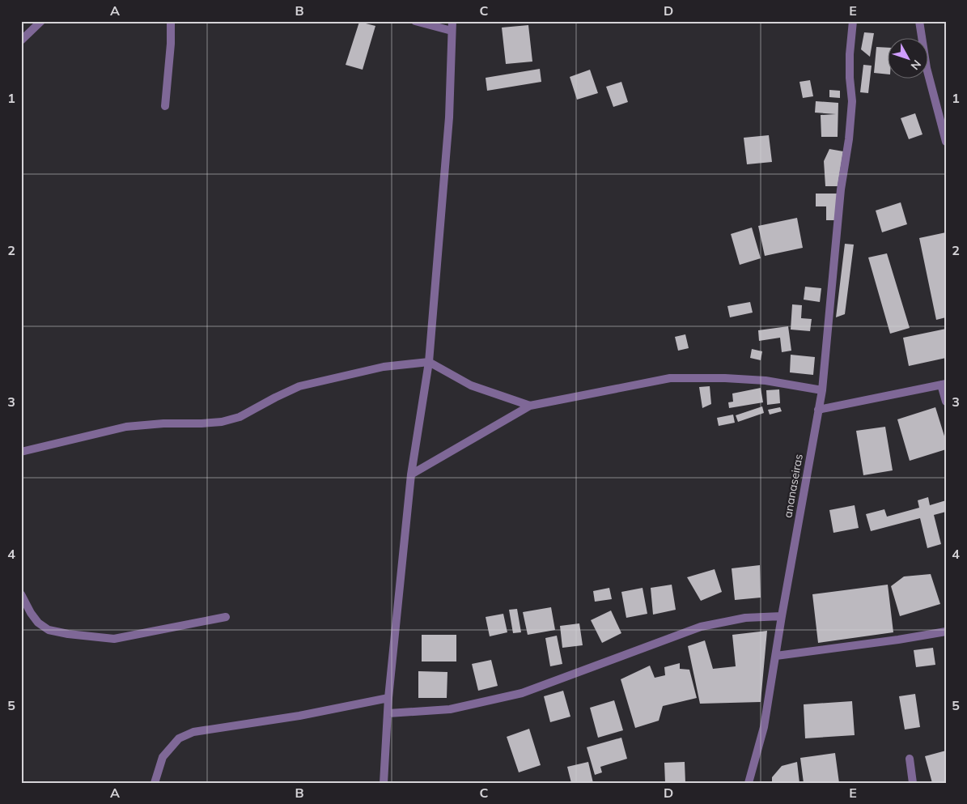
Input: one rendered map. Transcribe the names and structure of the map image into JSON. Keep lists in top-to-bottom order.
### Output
{
  "streets": {
    "street": ["ananaseiras"]
  },
  "north": "bottom right",
  "grid": {
    "columns": [
      "A",
      "B",
      "C",
      "D",
      "E"
    ],
    "rows": [
      "1",
      "2",
      "3",
      "4",
      "5"
    ]
  }
}
